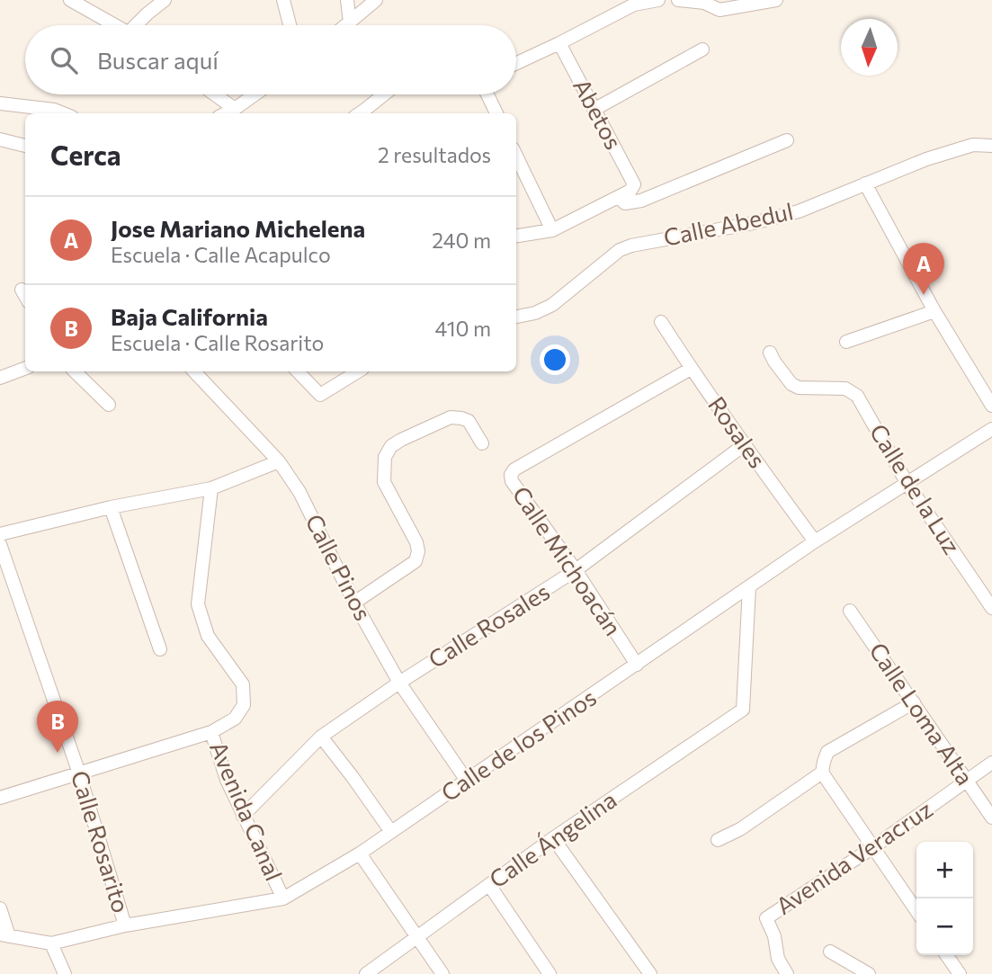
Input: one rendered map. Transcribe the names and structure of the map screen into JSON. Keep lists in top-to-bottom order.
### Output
{
  "streets": {
    "street": [
      "Abetos",
      "Calle Abedul",
      "Rosales",
      "Calle de la Luz",
      "Calle Michoacán",
      "Calle Pinos",
      "Calle Rosales",
      "Calle Loma Alta",
      "Calle de los Pinos",
      "Avenida Canal",
      "Calle Ángelina",
      "Calle Rosarito",
      "Avenida Veracruz"
    ]
  },
  "crossings": [
    ["Rosales", "Calle Michoacán"],
    ["Rosales", "Calle Rosales"],
    ["Rosales", "Calle de los Pinos"],
    ["Calle de la Luz", "Calle de los Pinos"],
    ["Calle Michoacán", "Calle Rosales"],
    ["Calle Michoacán", "Calle de los Pinos"],
    ["Calle Pinos", "Calle Rosales"],
    ["Calle Pinos", "Calle de los Pinos"],
    ["Calle Rosales", "Avenida Canal"],
    ["Calle Loma Alta", "Avenida Veracruz"],
    ["Calle de los Pinos", "Avenida Canal"],
    ["Calle de los Pinos", "Calle Ángelina"],
    ["Calle de los Pinos", "Calle Rosarito"]
  ],
  "north": "bottom",
  "page": {
    "search": "Buscar aquí",
    "heading": ["Cerca", "2 resultados"],
    "list": [
      {
        "mark": "A",
        "name": "Jose Mariano Michelena",
        "note": "Escuela · Calle Acapulco",
        "value": "240 m"
      },
      {
        "mark": "B",
        "name": "Baja California",
        "note": "Escuela · Calle Rosarito",
        "value": "410 m"
      }
    ],
    "pins": ["A", "B"],
    "map_buttons": ["+", "−"]
  }
}
